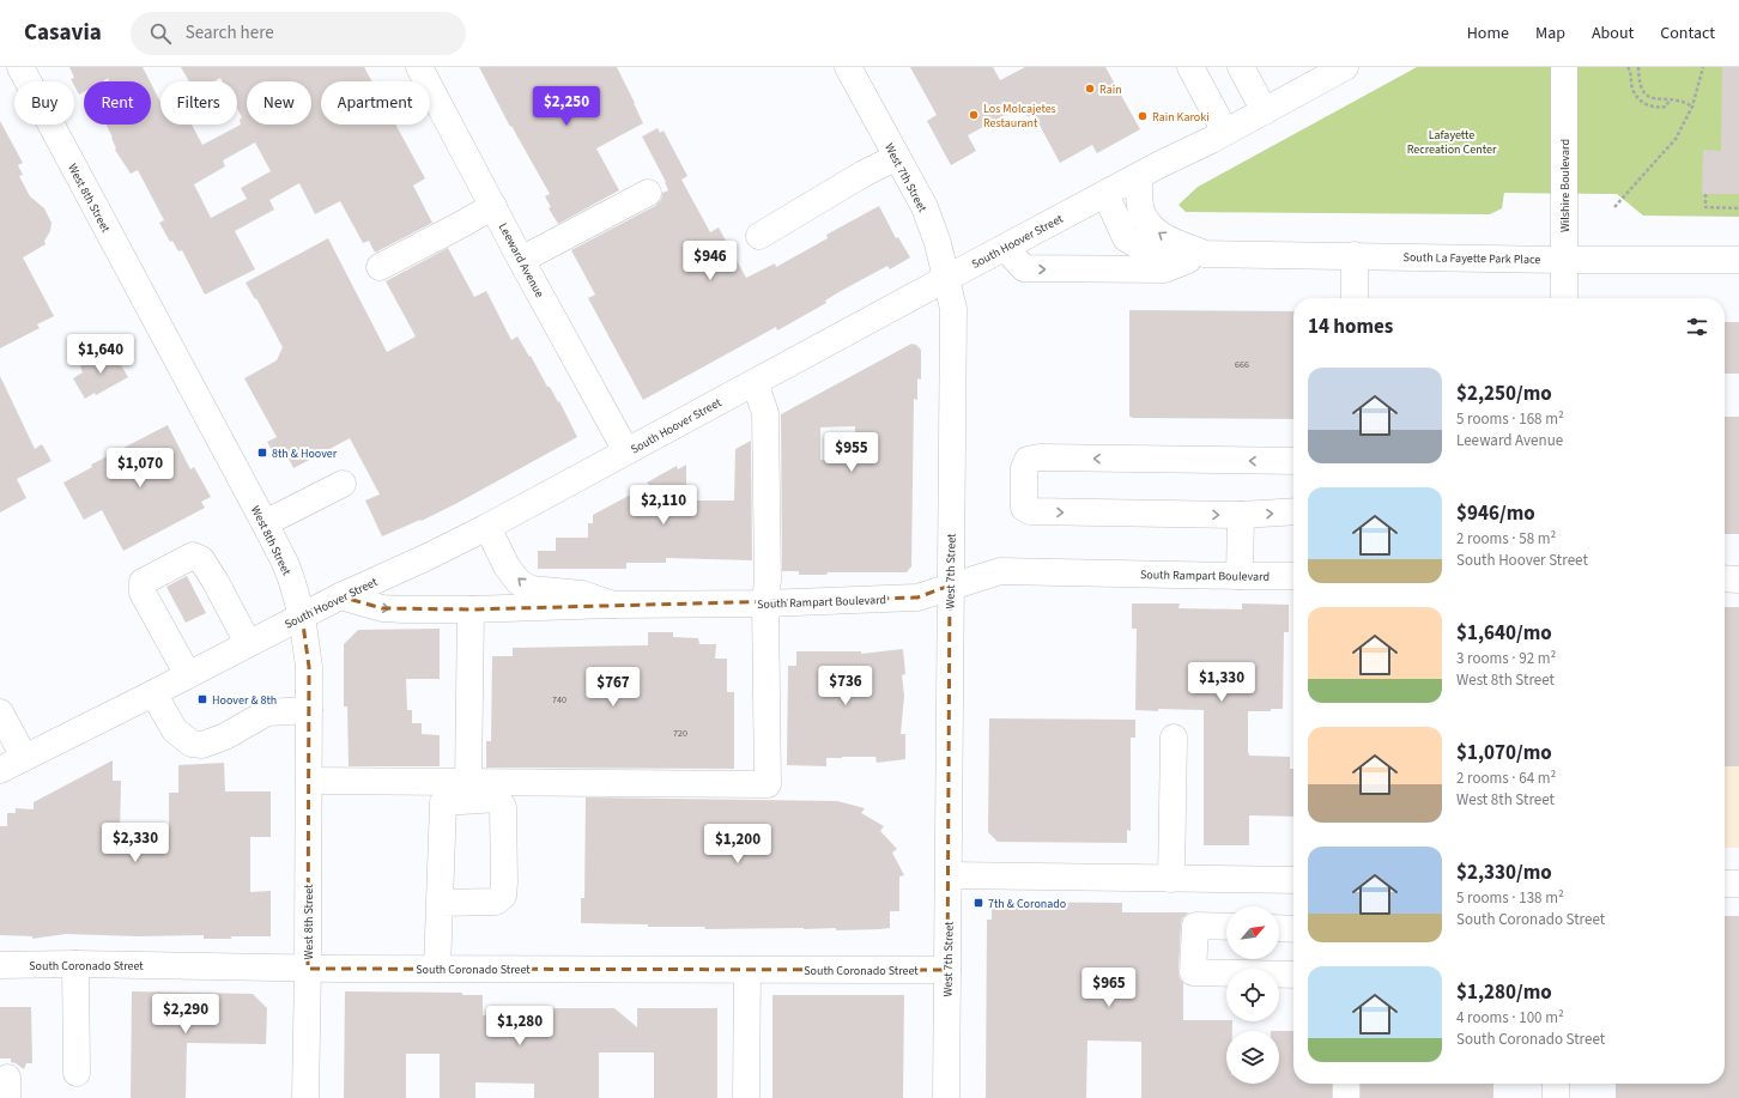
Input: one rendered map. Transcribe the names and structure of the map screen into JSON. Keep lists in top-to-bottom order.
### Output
{
  "streets": {
    "street": [
      "West 7th Street",
      "Wilshire Boulevard",
      "West 8th Street",
      "South Hoover Street",
      "South La Fayette Park Place",
      "Leeward Avenue",
      "South Rampart Boulevard",
      "South Coronado Street"
    ]
  },
  "crossings": [
    ["West 7th Street", "South Hoover Street"],
    ["West 7th Street", "South Rampart Boulevard"],
    ["West 7th Street", "South Coronado Street"],
    ["Wilshire Boulevard", "South La Fayette Park Place"],
    ["West 8th Street", "South Hoover Street"],
    ["West 8th Street", "South Coronado Street"],
    ["South Hoover Street", "South La Fayette Park Place"],
    ["South Hoover Street", "Leeward Avenue"],
    ["South Hoover Street", "South Rampart Boulevard"]
  ],
  "parks": ["Lafayette Recreation Center"],
  "places": {
    "other": ["Rain", "Los Molcajetes Restaurant", "Rain Karoki"],
    "transit": ["8th & Hoover", "Hoover & 8th", "7th & Coronado"]
  },
  "house_numbers": ["666", "740", "720"],
  "north": "top right",
  "page": {
    "header": "Casavia",
    "search": "Search here",
    "nav": [
      "Home",
      "Map",
      "About",
      "Contact"
    ],
    "chip": [
      "Buy",
      "Rent",
      "Filters",
      "New",
      "Apartment"
    ],
    "price": [
      "$2,250",
      "$946",
      "$1,640",
      "$955",
      "$1,070",
      "$2,110",
      "$1,330",
      "$736",
      "$767",
      "$2,330",
      "$1,200",
      "$965",
      "$2,290",
      "$1,280"
    ],
    "heading": "14 homes",
    "list": [
      {
        "name": "$2,250/mo",
        "note": "5 rooms · 168 m² · Leeward Avenue"
      },
      {
        "name": "$946/mo",
        "note": "2 rooms · 58 m² · South Hoover Street"
      },
      {
        "name": "$1,640/mo",
        "note": "3 rooms · 92 m² · West 8th Street"
      },
      {
        "name": "$1,070/mo",
        "note": "2 rooms · 64 m² · West 8th Street"
      },
      {
        "name": "$2,330/mo",
        "note": "5 rooms · 138 m² · South Coronado Street"
      },
      {
        "name": "$1,280/mo",
        "note": "4 rooms · 100 m² · South Coronado Street"
      }
    ]
  }
}
